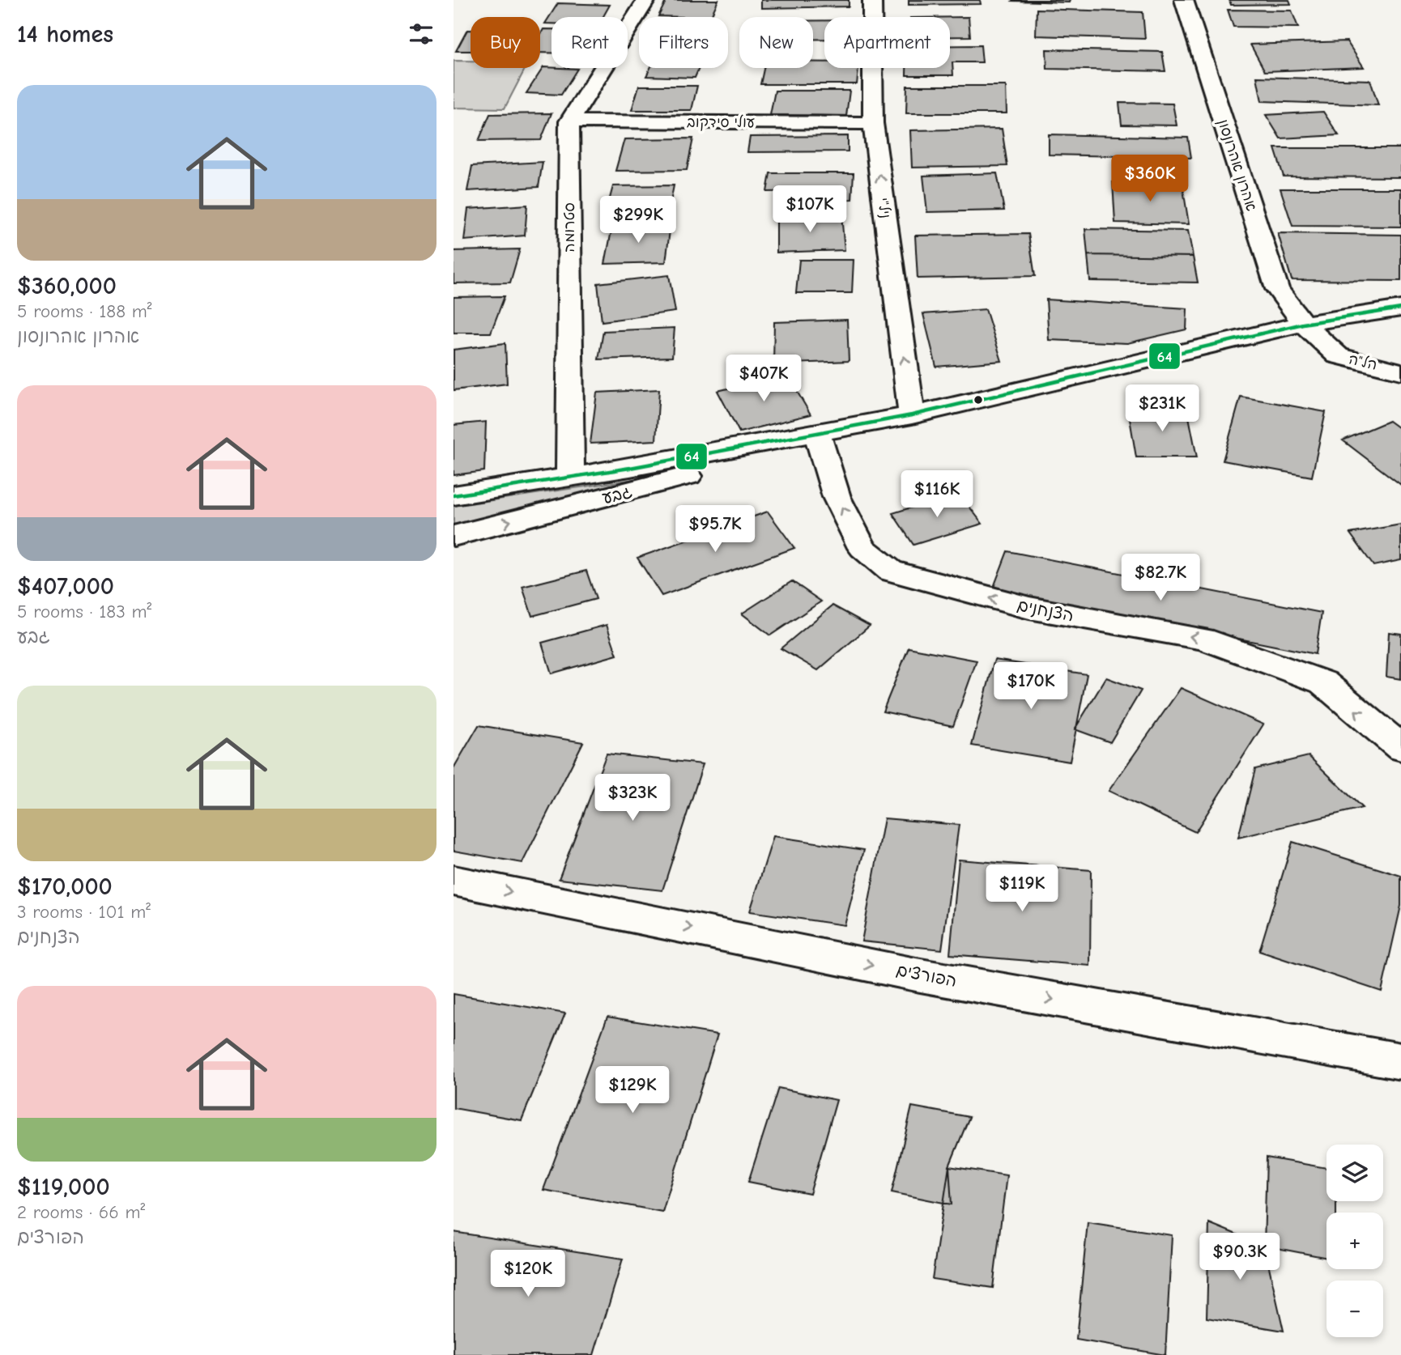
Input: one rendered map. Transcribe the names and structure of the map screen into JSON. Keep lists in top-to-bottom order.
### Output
{
  "streets": {
    "street": [
      "עולי סידקוב",
      "אהרון אהרונסון",
      "ניל\"י",
      "סטרומה",
      "הל\"ה",
      "גבע",
      "הצנחנים",
      "הפורצים"
    ]
  },
  "crossings": [
    ["עולי סידקוב", "ניל\"י"],
    ["עולי סידקוב", "סטרומה"],
    ["אהרון אהרונסון", "הל\"ה"],
    ["אהרון אהרונסון", "גבע"],
    ["ניל\"י", "גבע"],
    ["סטרומה", "גבע"],
    ["הל\"ה", "גבע"],
    ["גבע", "הצנחנים"]
  ],
  "one_way": ["ניל\"י", "הצנחנים", "הפורצים"],
  "lines": ["transit line 64"],
  "page": {
    "heading": "14 homes",
    "chip": [
      "Buy",
      "Rent",
      "Filters",
      "New",
      "Apartment"
    ],
    "list": [
      {
        "name": "$360,000",
        "note": "5 rooms · 188 m² · אהרון אהרונסון"
      },
      {
        "name": "$407,000",
        "note": "5 rooms · 183 m² · גבע"
      },
      {
        "name": "$170,000",
        "note": "3 rooms · 101 m² · הצנחנים"
      },
      {
        "name": "$119,000",
        "note": "2 rooms · 66 m² · הפורצים"
      }
    ],
    "price": [
      "$360K",
      "$107K",
      "$299K",
      "$407K",
      "$231K",
      "$116K",
      "$95.7K",
      "$82.7K",
      "$170K",
      "$323K",
      "$119K",
      "$129K",
      "$90.3K",
      "$120K"
    ],
    "map_buttons": ["+", "−"]
  }
}
